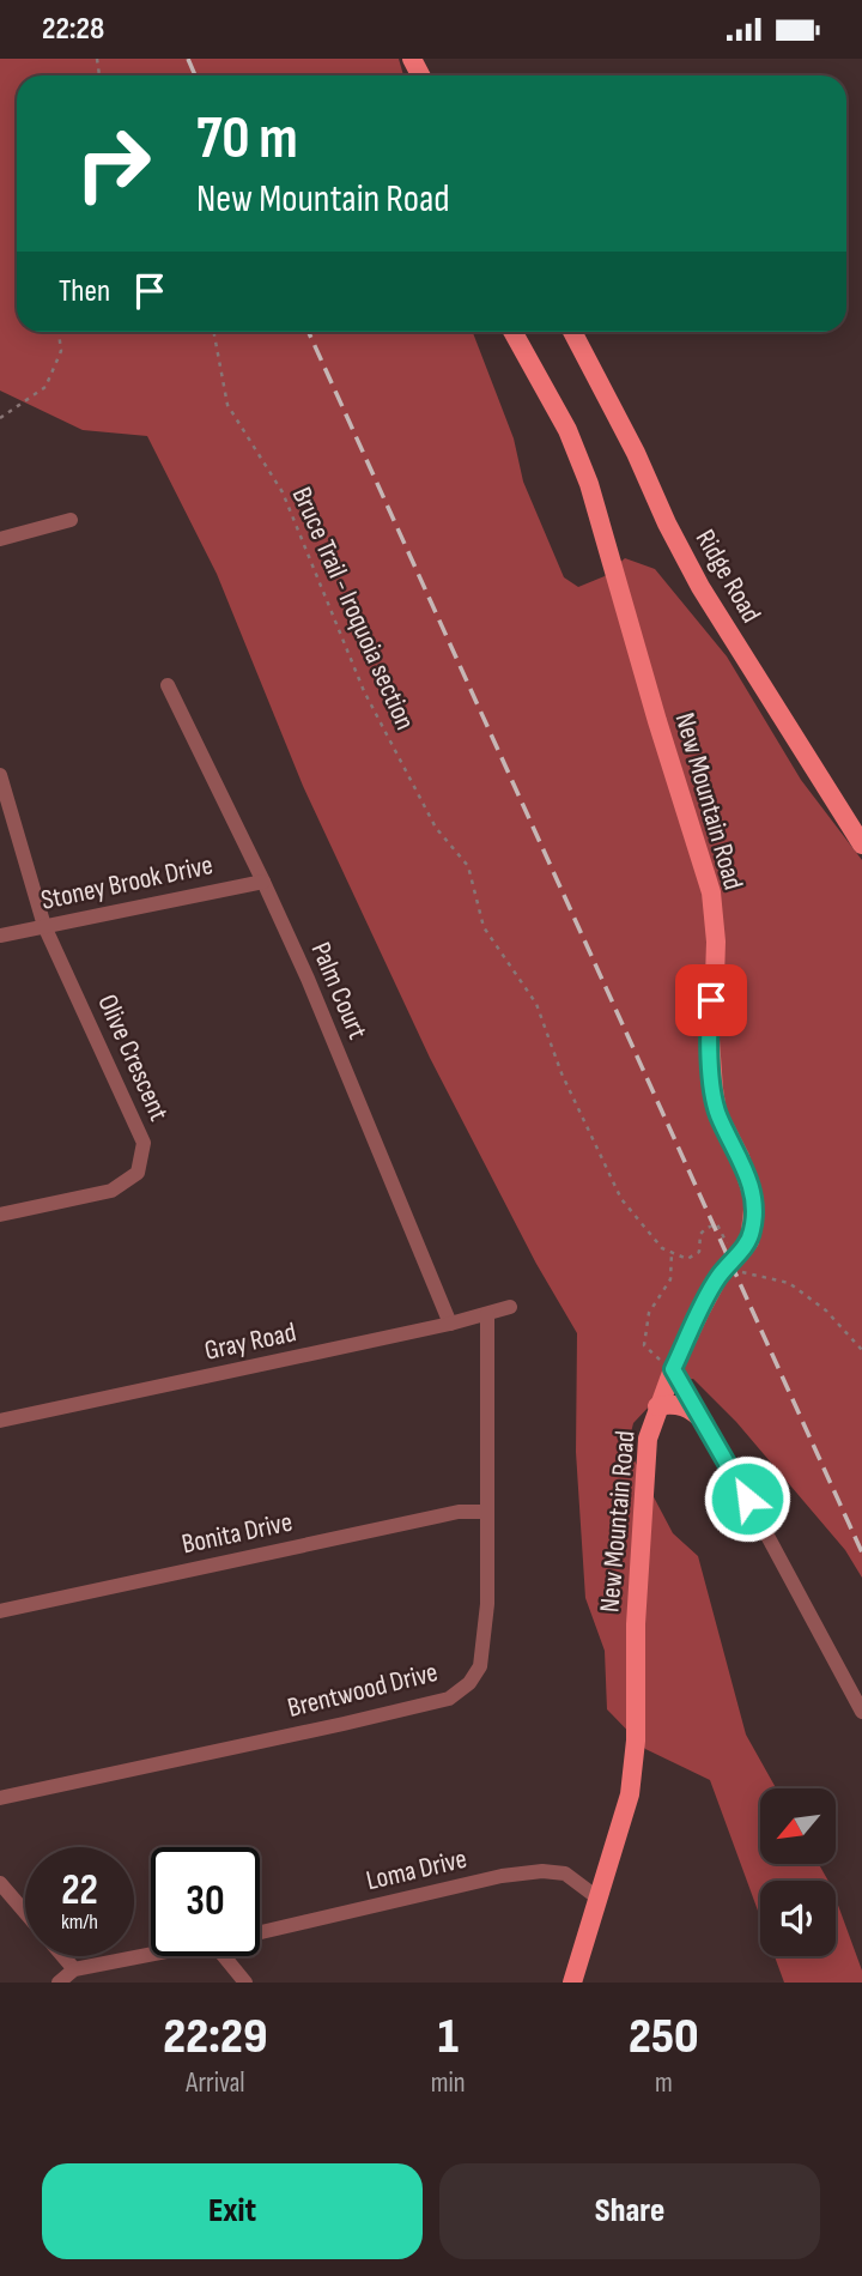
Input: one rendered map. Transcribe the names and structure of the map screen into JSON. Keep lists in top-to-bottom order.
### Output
{
  "streets": {
    "main road": ["Ridge Road", "New Mountain Road"],
    "street": [
      "Stoney Brook Drive",
      "Palm Court",
      "Olive Crescent",
      "Gray Road",
      "Bonita Drive",
      "Brentwood Drive",
      "Loma Drive"
    ],
    "path": ["Bruce Trail - Iroquoia section"]
  },
  "crossings": [
    ["New Mountain Road", "Loma Drive"],
    ["Stoney Brook Drive", "Palm Court"],
    ["Stoney Brook Drive", "Olive Crescent"],
    ["Palm Court", "Gray Road"],
    ["Gray Road", "Brentwood Drive"],
    ["Bonita Drive", "Brentwood Drive"]
  ],
  "north": "bottom left",
  "page": {
    "status": "22:28",
    "turn": ["70 m", "New Mountain Road"],
    "then": "Then",
    "speed": "22 km/h",
    "limit": "30",
    "eta": [
      "22:29",
      "Arrival",
      "1",
      "min",
      "250",
      "m"
    ],
    "buttons": ["Exit", "Share"]
  }
}
